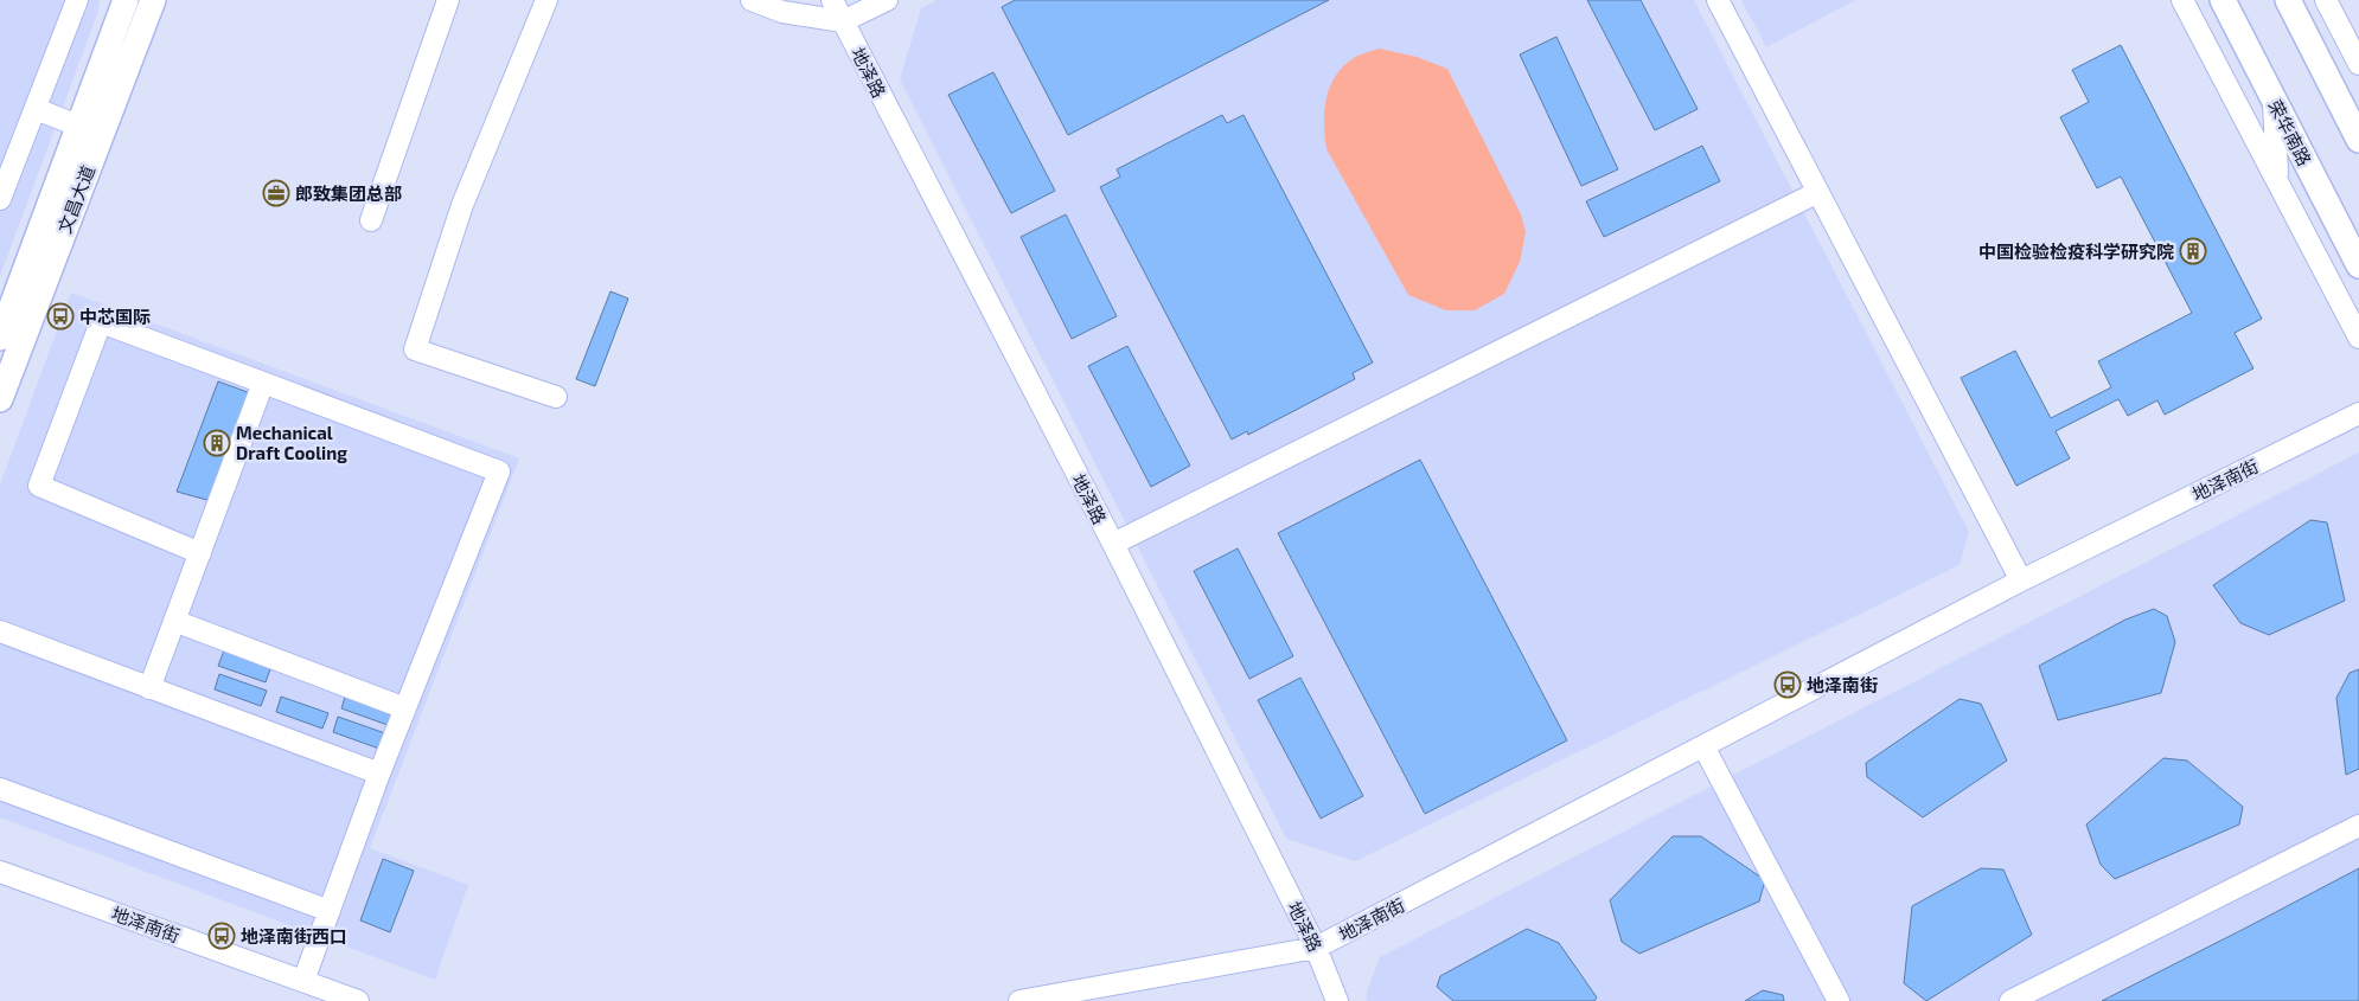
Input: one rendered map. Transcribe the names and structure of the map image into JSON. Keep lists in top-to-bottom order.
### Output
{
  "streets": {
    "main road": ["荣华南路", "文昌大道"],
    "street": ["地泽路", "地泽南街"]
  },
  "crossings": [
    ["地泽路", "地泽南街"]
  ],
  "places": {
    "office": ["郎致集团总部"],
    "building": ["中国检验检疫科学研究院", "Mechanical Draft Cooling"],
    "bus stop": ["中芯国际", "地泽南街", "地泽南街西口"]
  }
}
